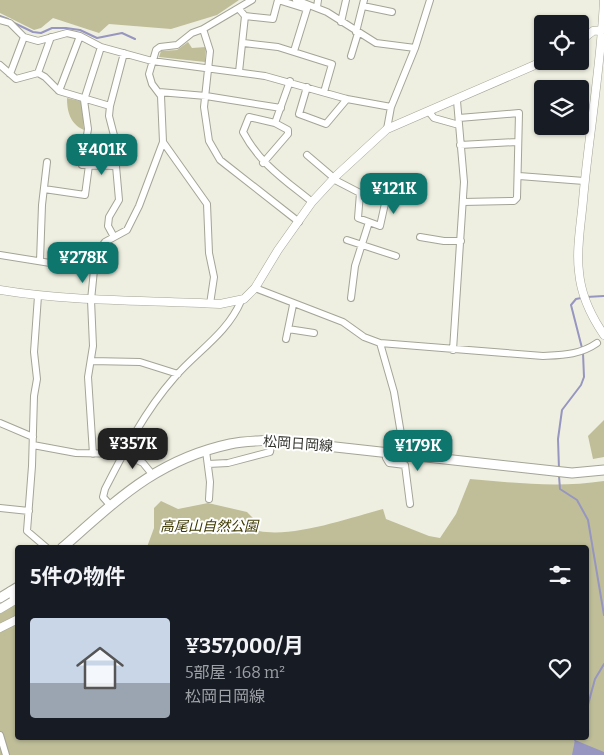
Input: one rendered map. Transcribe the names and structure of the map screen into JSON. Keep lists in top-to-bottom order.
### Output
{
  "streets": {
    "main road": ["松岡日岡線"]
  },
  "parks": ["高尾山自然公園"],
  "page": {
    "price": [
      "¥401K",
      "¥121K",
      "¥278K",
      "¥357K",
      "¥179K"
    ],
    "heading": "5件の物件",
    "list": [
      {
        "name": "¥357,000/月",
        "note": "5部屋 · 168 m² · 松岡日岡線"
      }
    ]
  }
}
